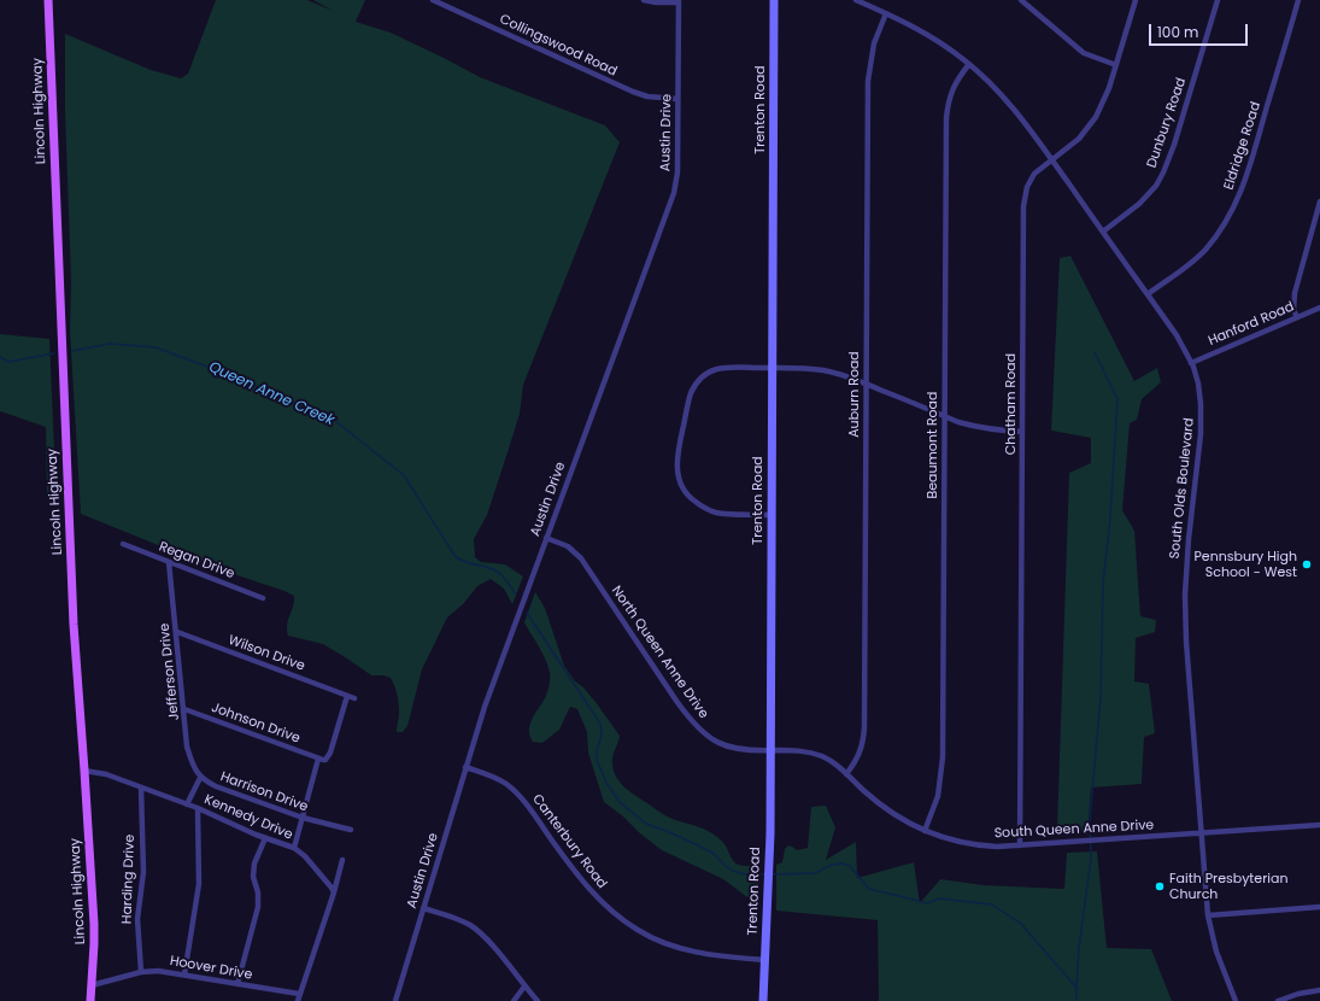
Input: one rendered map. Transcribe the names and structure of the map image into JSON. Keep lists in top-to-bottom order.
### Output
{
  "streets": {
    "main road": ["Trenton Road", "Lincoln Highway"],
    "street": [
      "Collingswood Road",
      "Dunbury Road",
      "Austin Drive",
      "Eldridge Road",
      "Hanford Road",
      "Auburn Road",
      "Chatham Road",
      "Beaumont Road",
      "South Olds Boulevard",
      "Regan Drive",
      "North Queen Anne Drive",
      "Wilson Drive",
      "Jefferson Drive",
      "Johnson Drive",
      "Harrison Drive",
      "Kennedy Drive",
      "South Queen Anne Drive",
      "Canterbury Road",
      "Harding Drive",
      "Hoover Drive"
    ]
  },
  "crossings": [
    ["Collingswood Road", "Austin Drive"],
    ["Trenton Road", "North Queen Anne Drive"],
    ["Trenton Road", "South Queen Anne Drive"],
    ["Trenton Road", "Canterbury Road"],
    ["Lincoln Highway", "Kennedy Drive"],
    ["Lincoln Highway", "Hoover Drive"],
    ["Dunbury Road", "South Olds Boulevard"],
    ["Austin Drive", "North Queen Anne Drive"],
    ["Austin Drive", "Canterbury Road"],
    ["Eldridge Road", "South Olds Boulevard"],
    ["Hanford Road", "South Olds Boulevard"],
    ["Auburn Road", "South Olds Boulevard"],
    ["Auburn Road", "South Queen Anne Drive"],
    ["Chatham Road", "South Olds Boulevard"],
    ["Chatham Road", "South Queen Anne Drive"],
    ["Beaumont Road", "South Olds Boulevard"],
    ["Beaumont Road", "South Queen Anne Drive"],
    ["South Olds Boulevard", "South Queen Anne Drive"],
    ["Regan Drive", "Jefferson Drive"],
    ["North Queen Anne Drive", "South Queen Anne Drive"],
    ["Wilson Drive", "Jefferson Drive"],
    ["Jefferson Drive", "Johnson Drive"],
    ["Jefferson Drive", "Harrison Drive"],
    ["Harrison Drive", "Kennedy Drive"],
    ["Kennedy Drive", "Harding Drive"],
    ["Harding Drive", "Hoover Drive"]
  ],
  "water": ["Queen Anne Creek"],
  "places": ["Pennsbury High School - West", "Faith Presbyterian Church"],
  "scale_bar": "100 m"
}
